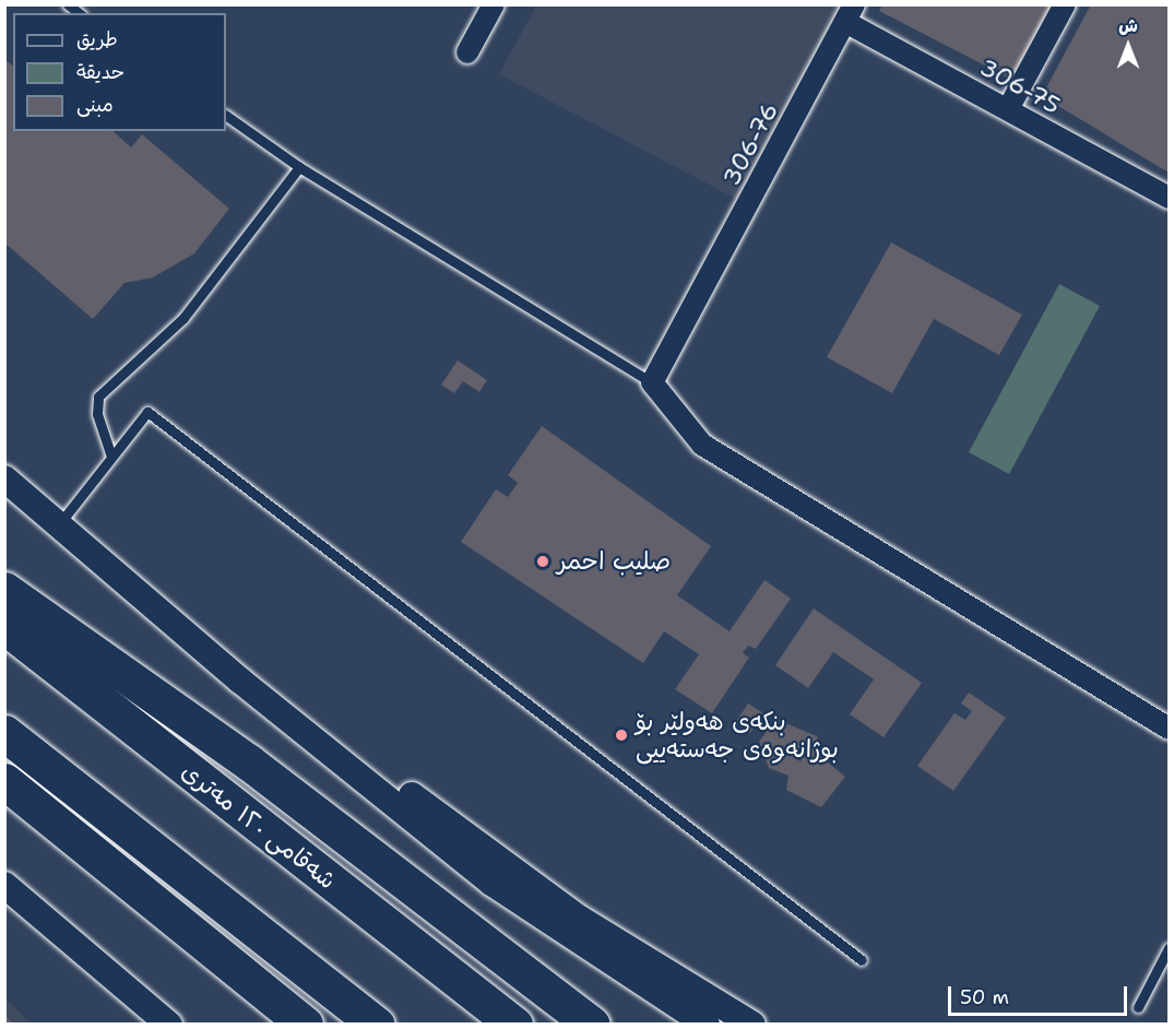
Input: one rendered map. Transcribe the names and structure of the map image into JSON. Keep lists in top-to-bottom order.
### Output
{
  "streets": {
    "highway": ["شەقامی ١٢٠ مەتری"],
    "street": ["306-75", "306-76"]
  },
  "crossings": [
    ["306-75", "306-76"]
  ],
  "places": ["صلیب احمر", "بنکەی هەولێر بۆ بوژانەوەی جەستەییی"],
  "legend": ["طريق", "حديقة", "مبنى"],
  "scale_bar": "50 m",
  "north": "top"
}
